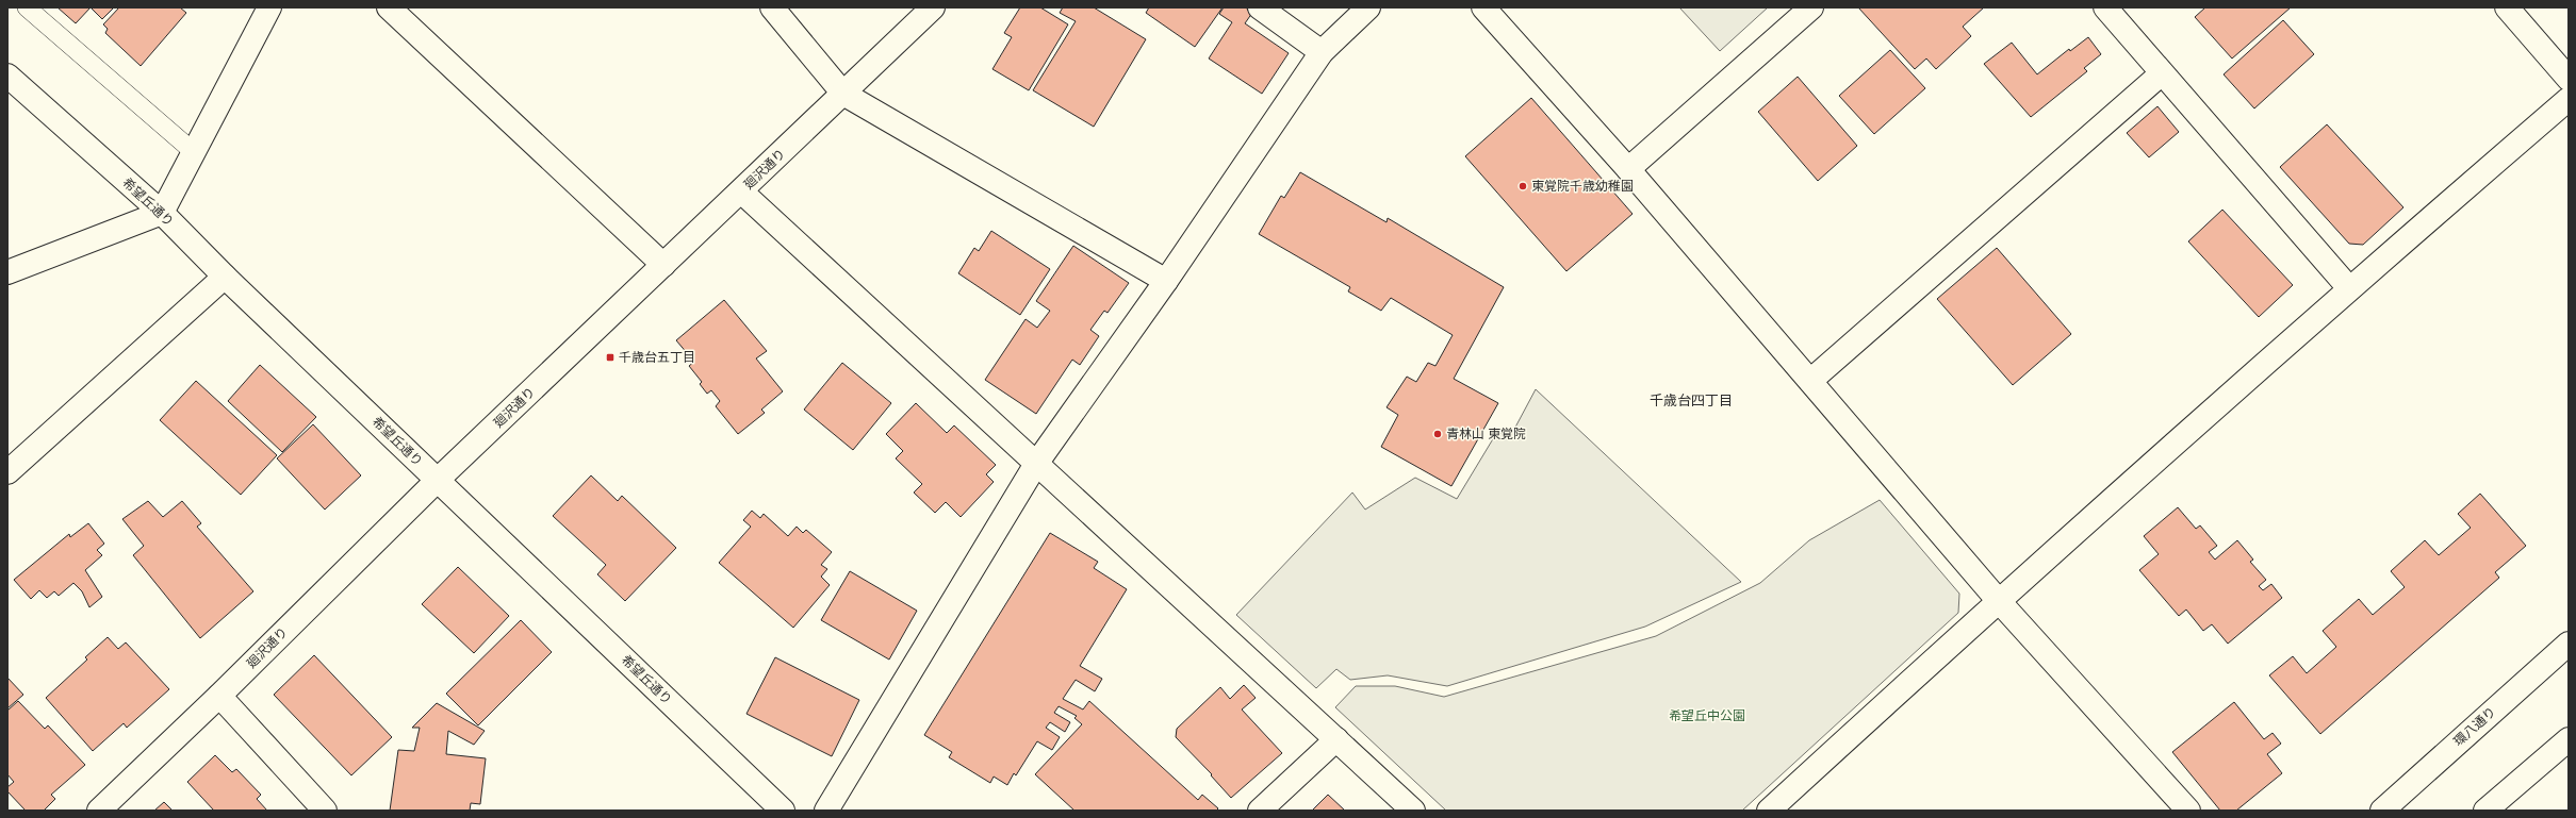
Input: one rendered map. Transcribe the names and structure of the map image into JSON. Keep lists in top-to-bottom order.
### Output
{
  "streets": {
    "street": ["廻沢通り", "希望丘通り", "環八通り"]
  },
  "crossings": [
    ["廻沢通り", "希望丘通り"]
  ],
  "districts": ["千歳台四丁目"],
  "parks": ["希望丘中公園"],
  "places": {
    "other": ["東覚院千歳幼稚園", "青林山 東覚院"],
    "transit": ["千歳台五丁目"]
  }
}
